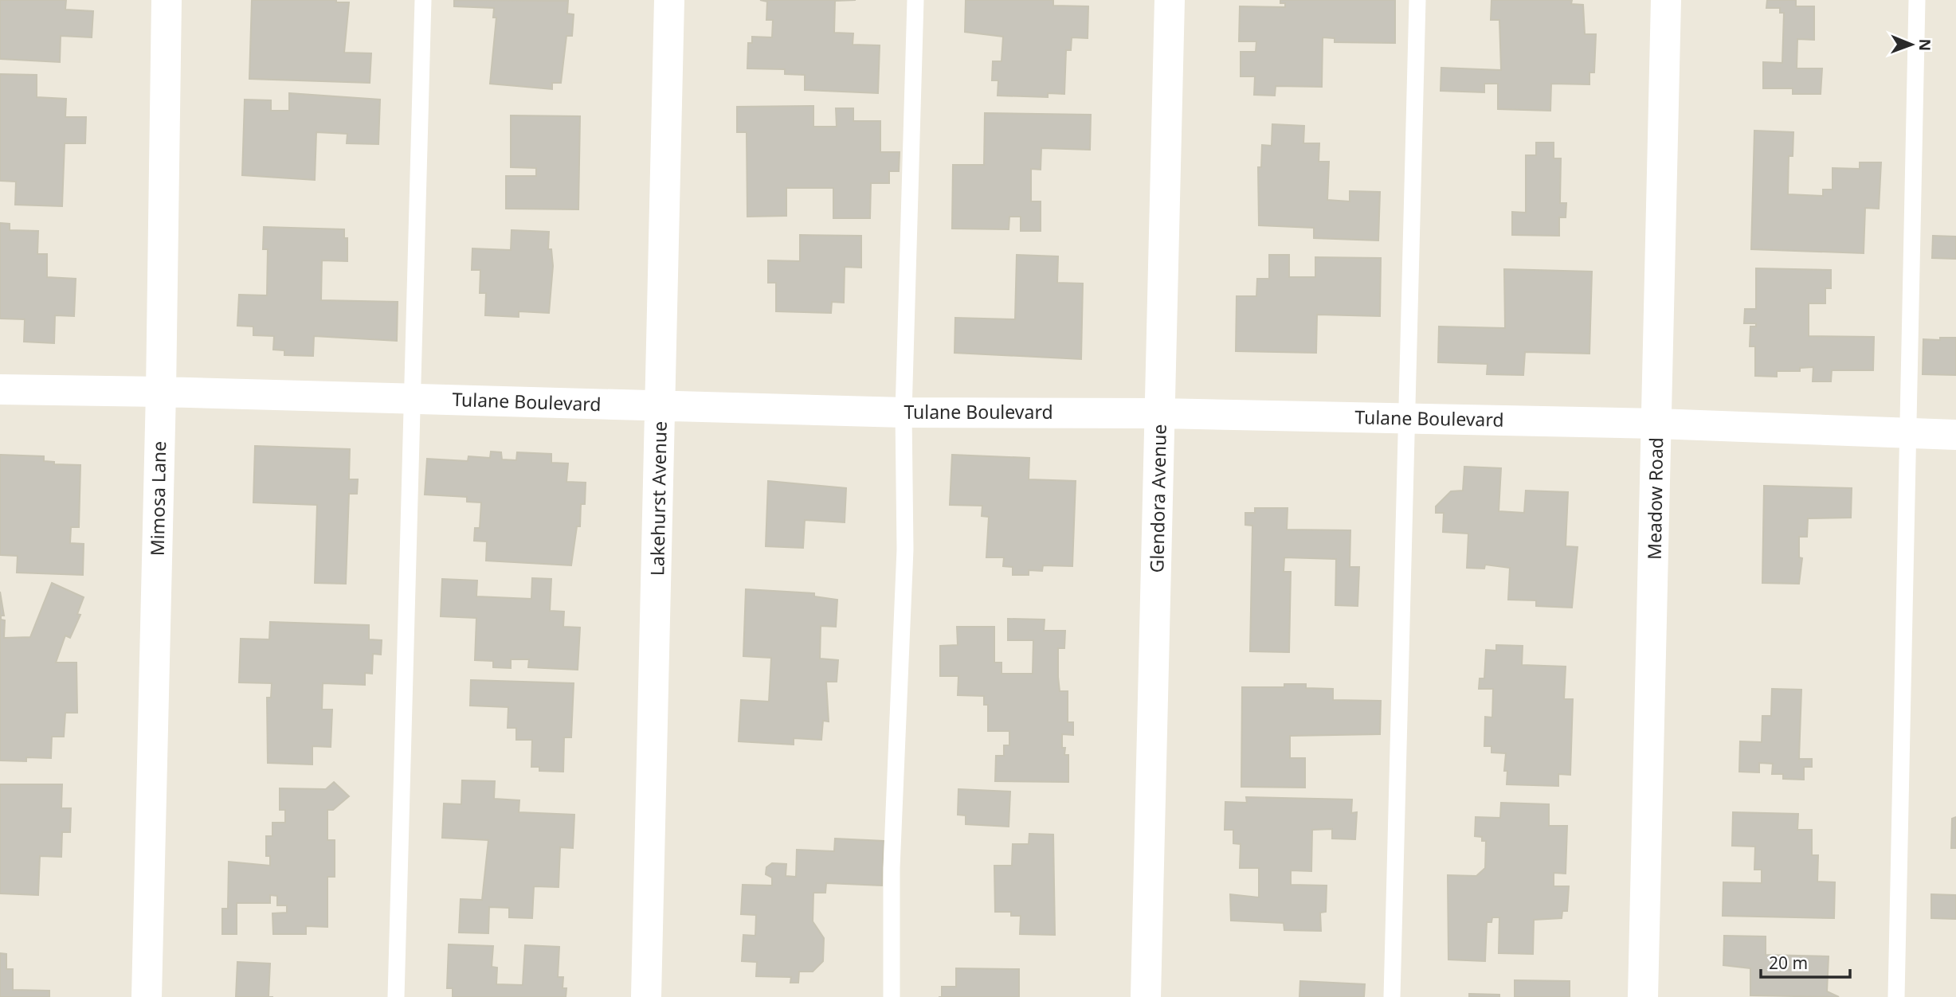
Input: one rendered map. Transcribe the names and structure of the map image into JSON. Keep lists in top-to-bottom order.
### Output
{
  "streets": {
    "street": [
      "Tulane Boulevard",
      "Mimosa Lane",
      "Lakehurst Avenue",
      "Glendora Avenue",
      "Meadow Road"
    ]
  },
  "crossings": [
    ["Tulane Boulevard", "Mimosa Lane"],
    ["Tulane Boulevard", "Lakehurst Avenue"],
    ["Tulane Boulevard", "Glendora Avenue"],
    ["Tulane Boulevard", "Meadow Road"]
  ],
  "scale_bar": "20 m",
  "north": "right"
}
